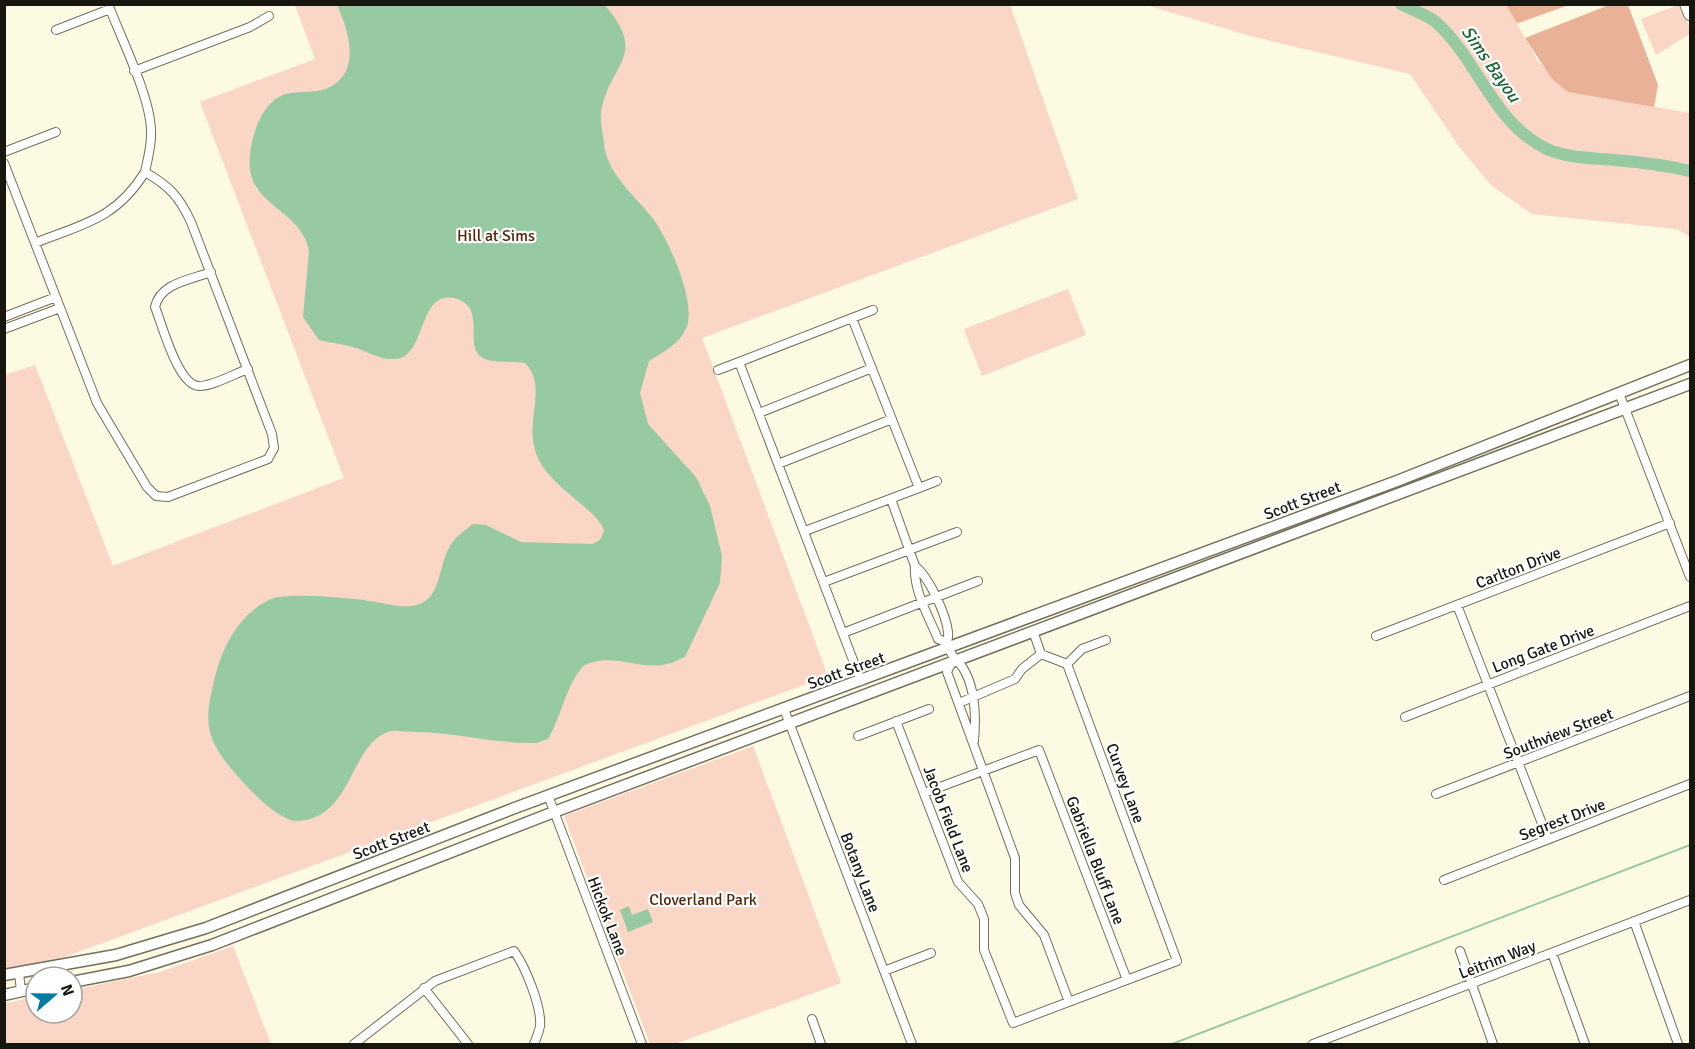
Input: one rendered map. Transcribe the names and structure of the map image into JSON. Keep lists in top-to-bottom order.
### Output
{
  "streets": {
    "main road": ["Scott Street"],
    "street": [
      "Carlton Drive",
      "Long Gate Drive",
      "Southview Street",
      "Curvey Lane",
      "Jacob Field Lane",
      "Segrest Drive",
      "Gabriella Bluff Lane",
      "Botany Lane",
      "Hickok Lane",
      "Leitrim Way"
    ]
  },
  "crossings": [
    ["Scott Street", "Botany Lane"],
    ["Scott Street", "Hickok Lane"],
    ["Curvey Lane", "Gabriella Bluff Lane"]
  ],
  "water": ["Sims Bayou"],
  "parks": ["Hill at Sims", "Cloverland Park"],
  "north": "right"
}
